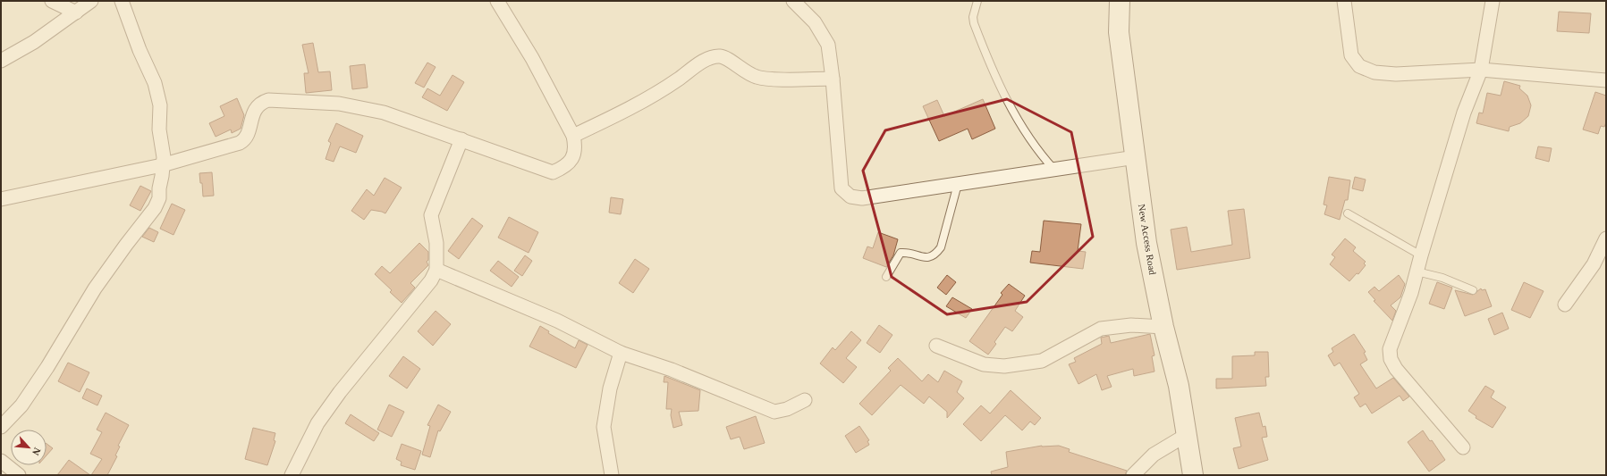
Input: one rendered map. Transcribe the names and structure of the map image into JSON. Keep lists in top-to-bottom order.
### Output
{
  "streets": {
    "main road": ["New Access Road"]
  },
  "north": "bottom right"
}
